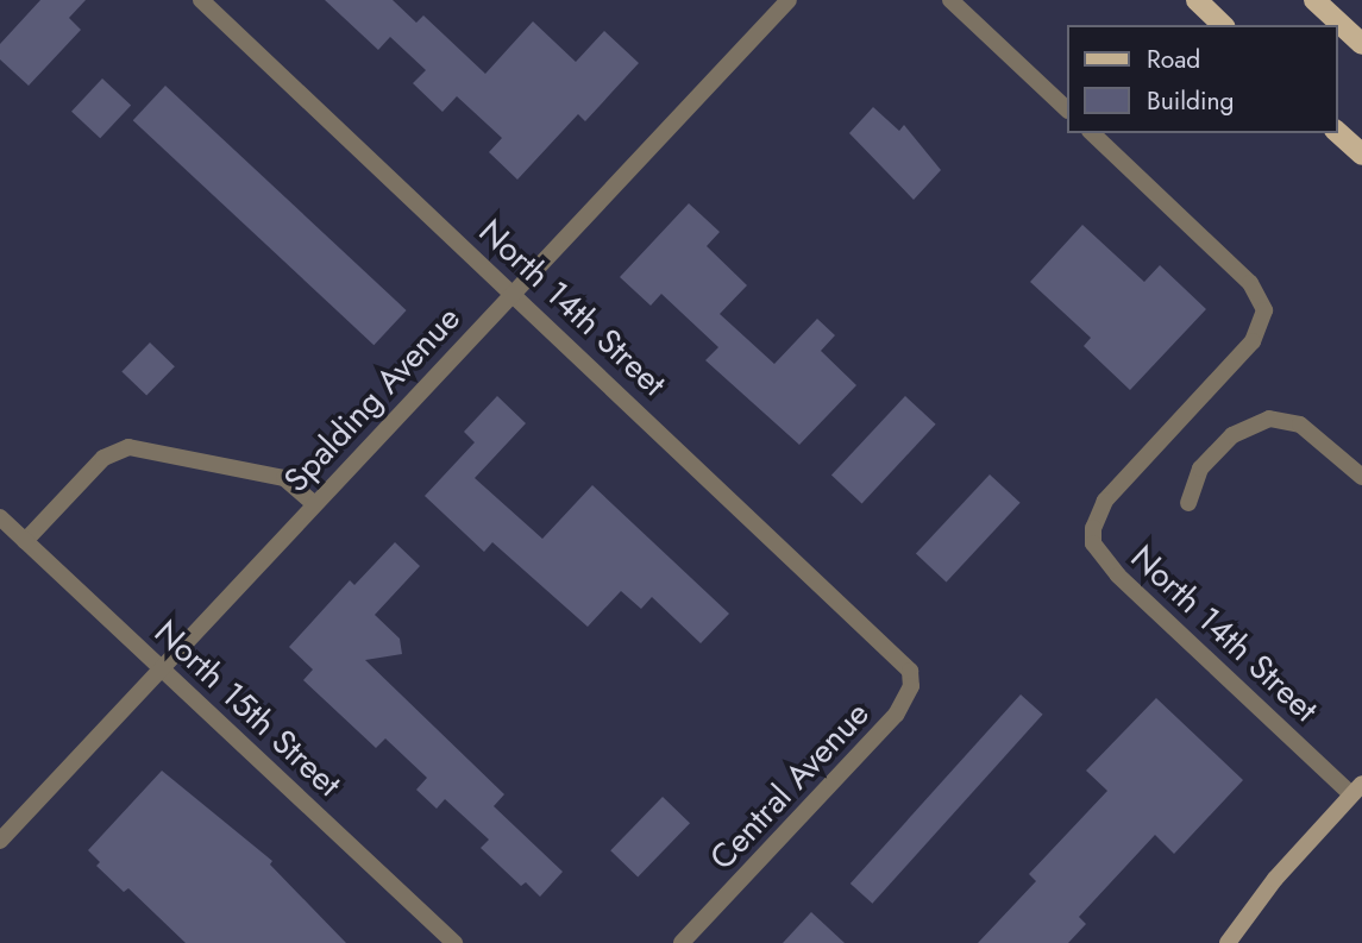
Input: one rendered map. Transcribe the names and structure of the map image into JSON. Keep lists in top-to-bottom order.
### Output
{
  "streets": {
    "street": [
      "North 14th Street",
      "Spalding Avenue",
      "North 15th Street",
      "Central Avenue"
    ]
  },
  "crossings": [
    ["North 14th Street", "Spalding Avenue"],
    ["North 14th Street", "Central Avenue"],
    ["Spalding Avenue", "North 15th Street"]
  ],
  "legend": ["Road", "Building"]
}
